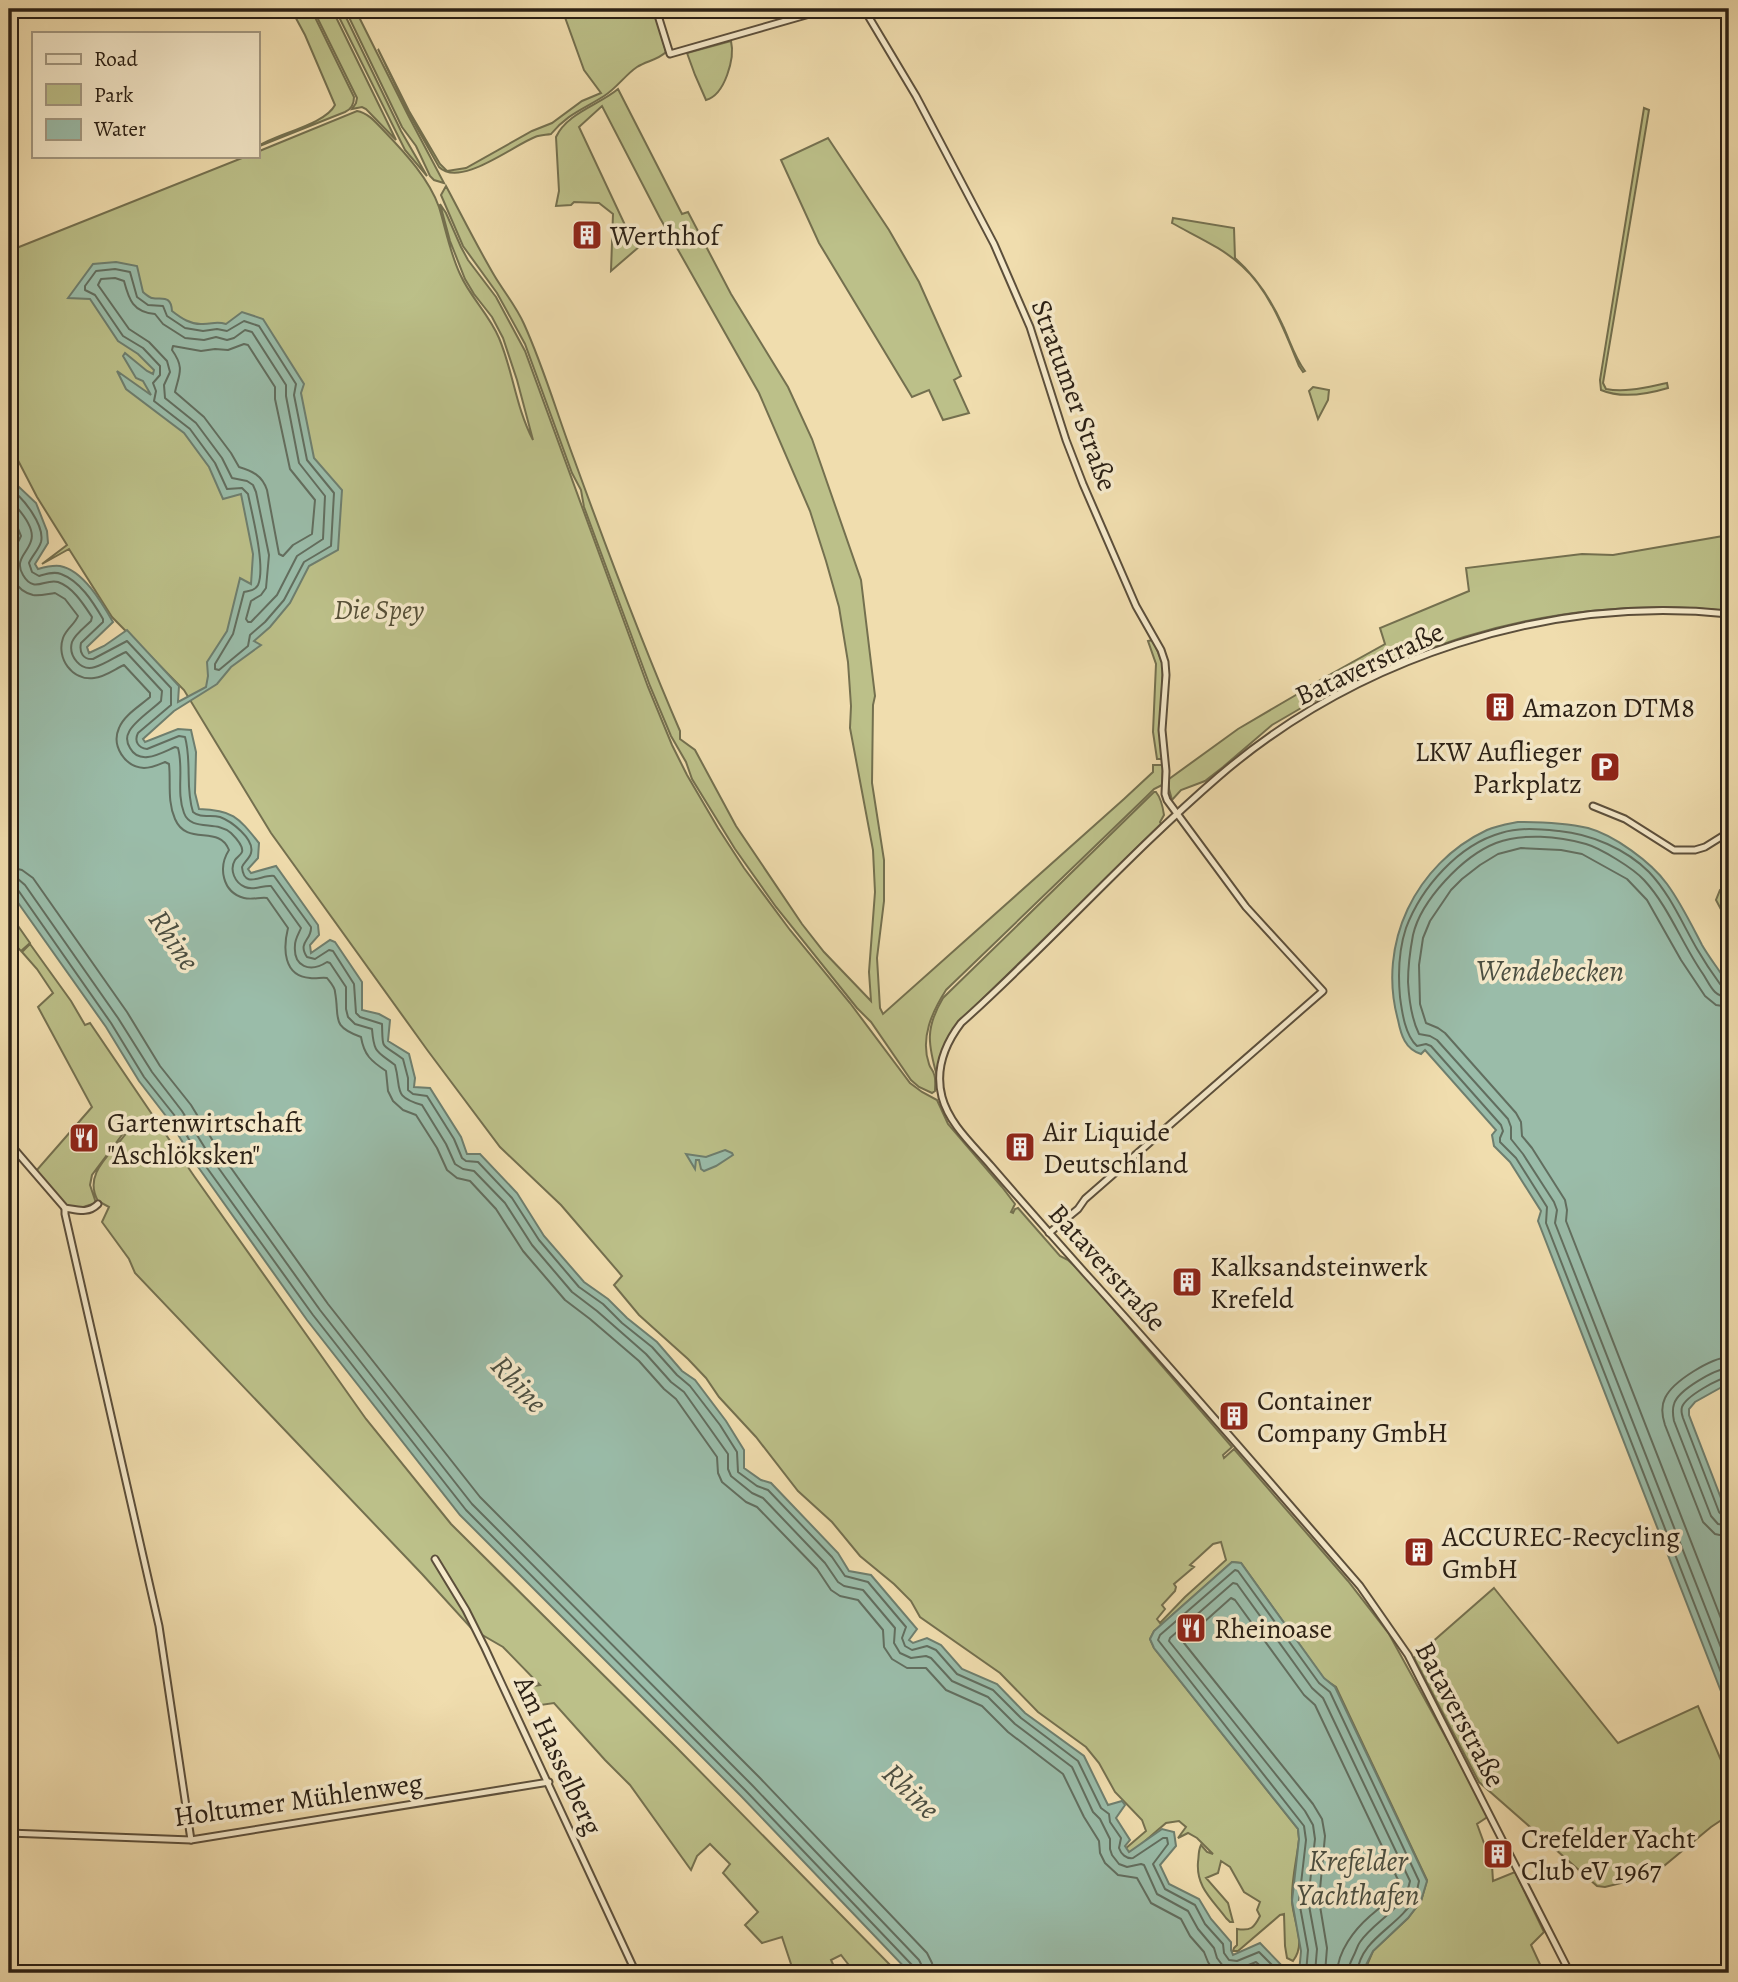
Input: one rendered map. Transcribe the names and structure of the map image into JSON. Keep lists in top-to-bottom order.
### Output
{
  "streets": {
    "street": [
      "Stratumer Straße",
      "Bataverstraße",
      "Am Hasselberg",
      "Holtumer Mühlenweg"
    ]
  },
  "crossings": [
    ["Stratumer Straße", "Bataverstraße"],
    ["Am Hasselberg", "Holtumer Mühlenweg"]
  ],
  "water": ["Rhine", "Wendebecken", "Krefelder Yachthafen"],
  "parks": ["Die Spey"],
  "places": {
    "building": [
      "Werthhof",
      "Amazon DTM8",
      "Air Liquide Deutschland",
      "Kalksandsteinwerk Krefeld",
      "Container Company GmbH",
      "ACCUREC-Recycling GmbH",
      "Crefelder Yacht Club eV 1967"
    ],
    "parking": ["LKW Auflieger Parkplatz"],
    "restaurant": ["Gartenwirtschaft \"Aschlöksken\"", "Rheinoase"]
  },
  "legend": ["Road", "Park", "Water"]
}
